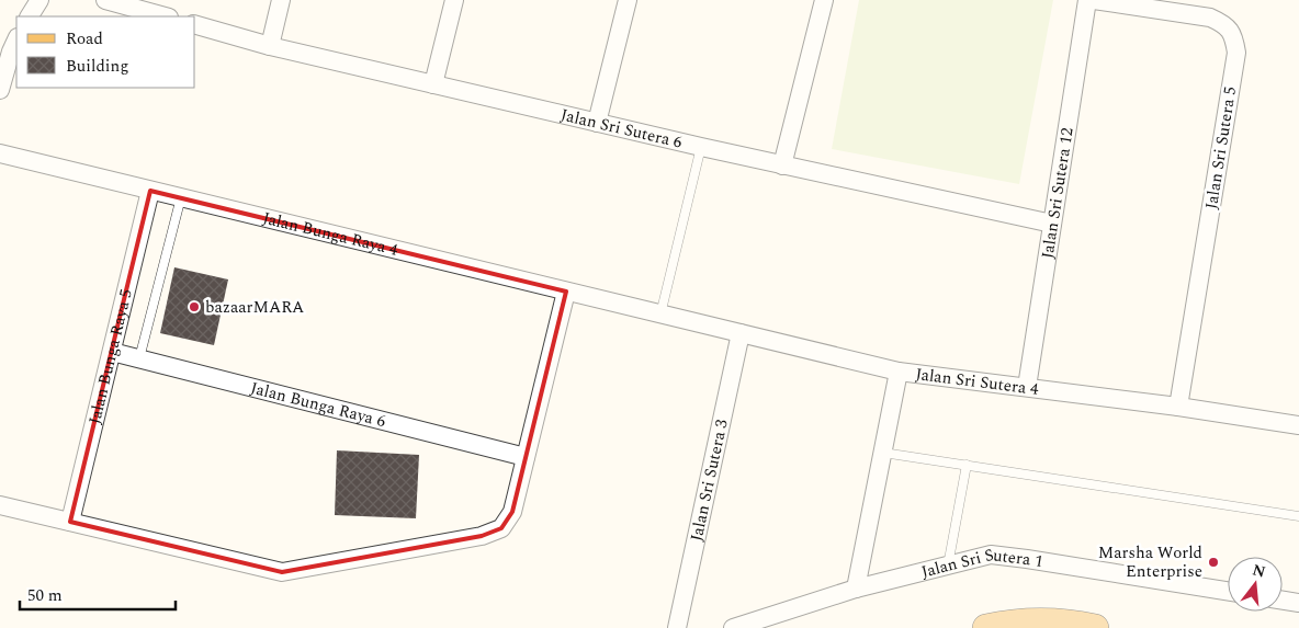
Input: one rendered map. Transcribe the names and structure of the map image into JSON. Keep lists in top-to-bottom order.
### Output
{
  "streets": {
    "street": [
      "Jalan Sri Sutera 6",
      "Jalan Sri Sutera 5",
      "Jalan Sri Sutera 12",
      "Jalan Bunga Raya 4",
      "Jalan Bunga Raya 5",
      "Jalan Sri Sutera 4",
      "Jalan Bunga Raya 6",
      "Jalan Sri Sutera 3",
      "Jalan Sri Sutera 1"
    ]
  },
  "crossings": [
    ["Jalan Sri Sutera 6", "Jalan Sri Sutera 12"],
    ["Jalan Sri Sutera 5", "Jalan Sri Sutera 4"],
    ["Jalan Sri Sutera 12", "Jalan Sri Sutera 4"],
    ["Jalan Bunga Raya 4", "Jalan Bunga Raya 5"],
    ["Jalan Bunga Raya 4", "Jalan Sri Sutera 4"],
    ["Jalan Bunga Raya 5", "Jalan Bunga Raya 6"],
    ["Jalan Sri Sutera 4", "Jalan Sri Sutera 3"]
  ],
  "places": ["bazaarMARA", "Marsha World Enterprise"],
  "legend": ["Road", "Building"],
  "scale_bar": "50 m",
  "north": "top"
}
